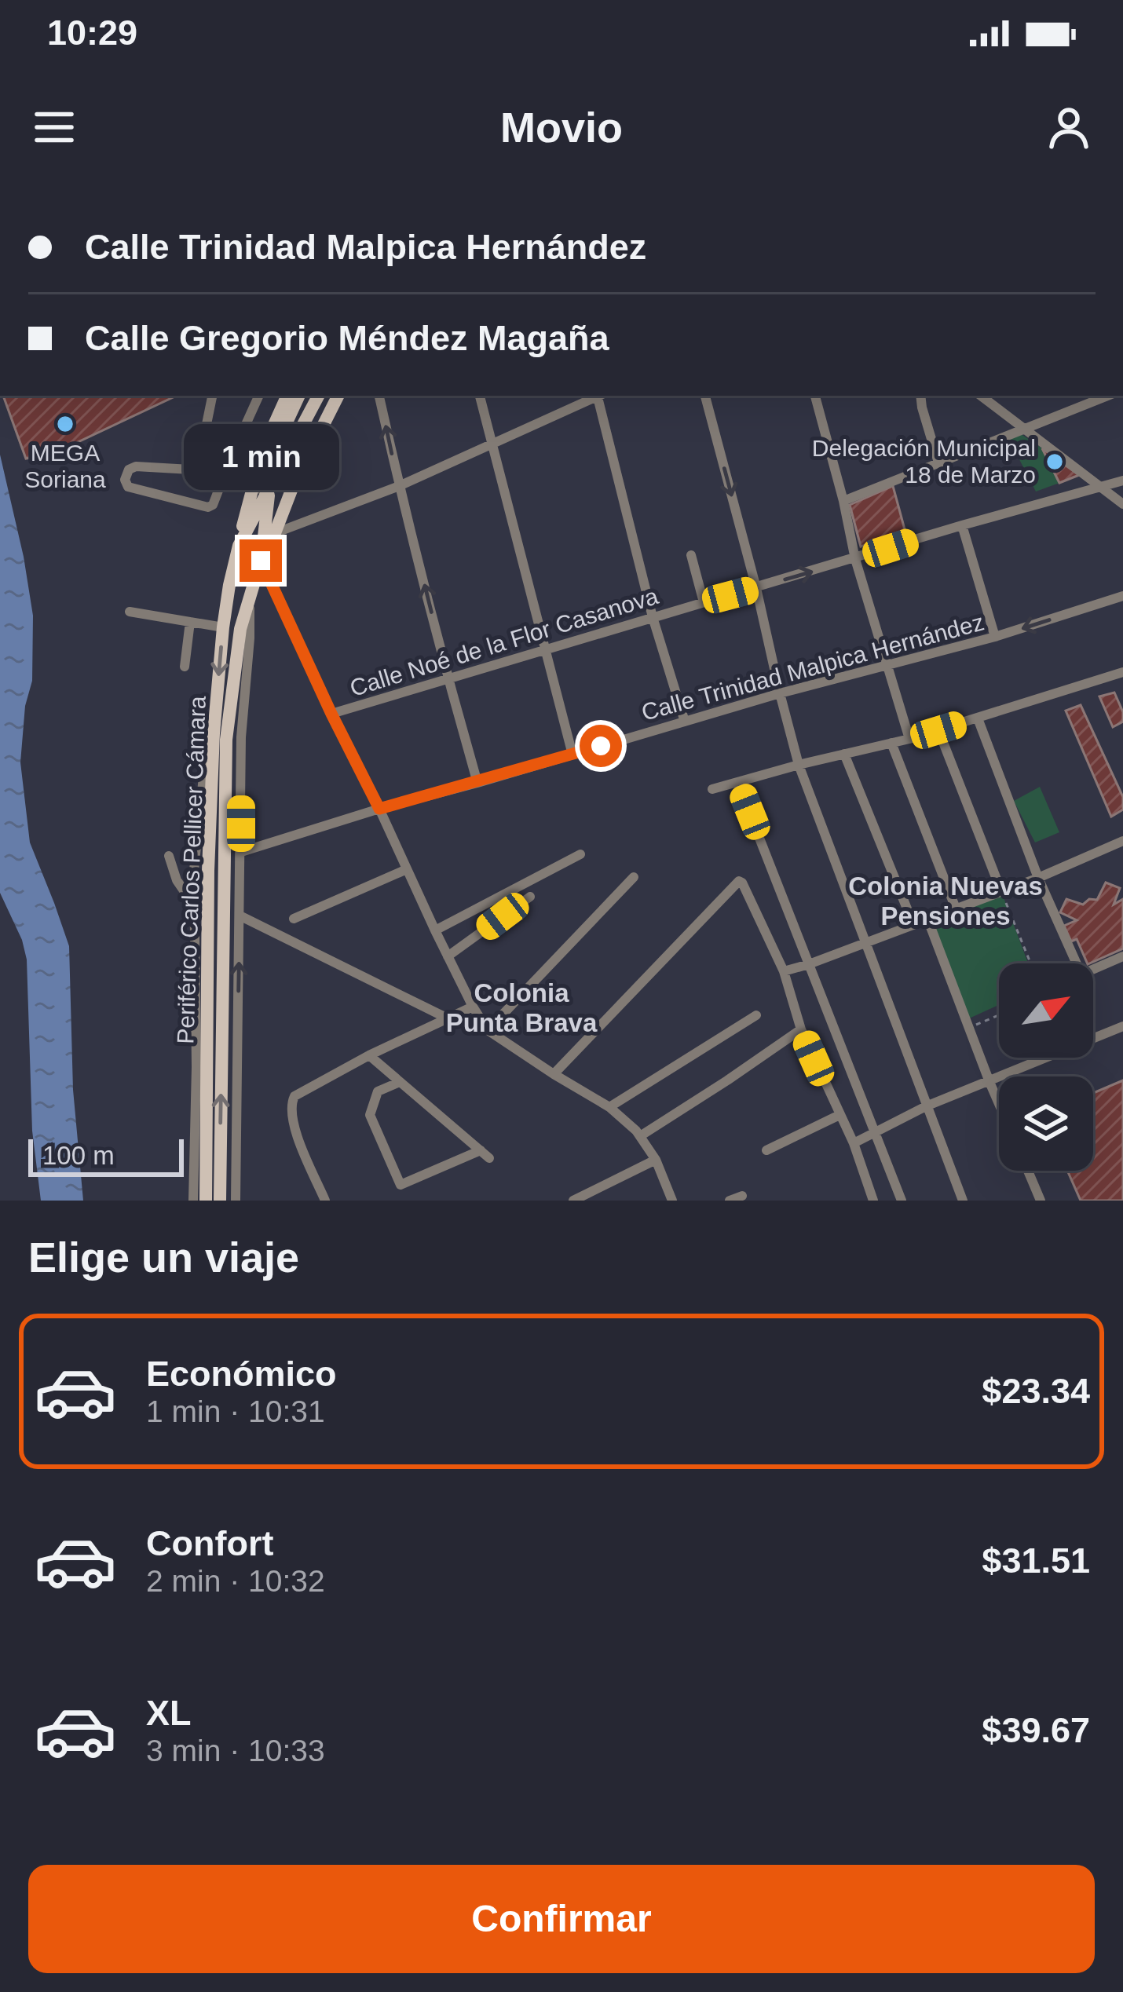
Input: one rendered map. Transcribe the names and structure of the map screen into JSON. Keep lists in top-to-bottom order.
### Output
{
  "streets": {
    "main road": ["Periférico Carlos Pellicer Cámara"],
    "street": ["Calle Noé de la Flor Casanova", "Calle Trinidad Malpica Hernández"]
  },
  "districts": ["Colonia Nuevas Pensiones", "Colonia Punta Brava"],
  "places": ["MEGA Soriana", "Delegación Municipal 18 de Marzo"],
  "scale_bar": "100 m",
  "north": "top right",
  "page": {
    "status": "10:29",
    "header": "Movio",
    "banner": ["Calle Trinidad Malpica Hernández", "Calle Gregorio Méndez Magaña"],
    "bubble": "1 min",
    "scale": "100 m",
    "heading": "Elige un viaje",
    "list": [
      {
        "name": "Económico",
        "note": "1 min · 10:31",
        "value": "$23.34"
      },
      {
        "name": "Confort",
        "note": "2 min · 10:32",
        "value": "$31.51"
      },
      {
        "name": "XL",
        "note": "3 min · 10:33",
        "value": "$39.67"
      }
    ],
    "buttons": "Confirmar"
  }
}
